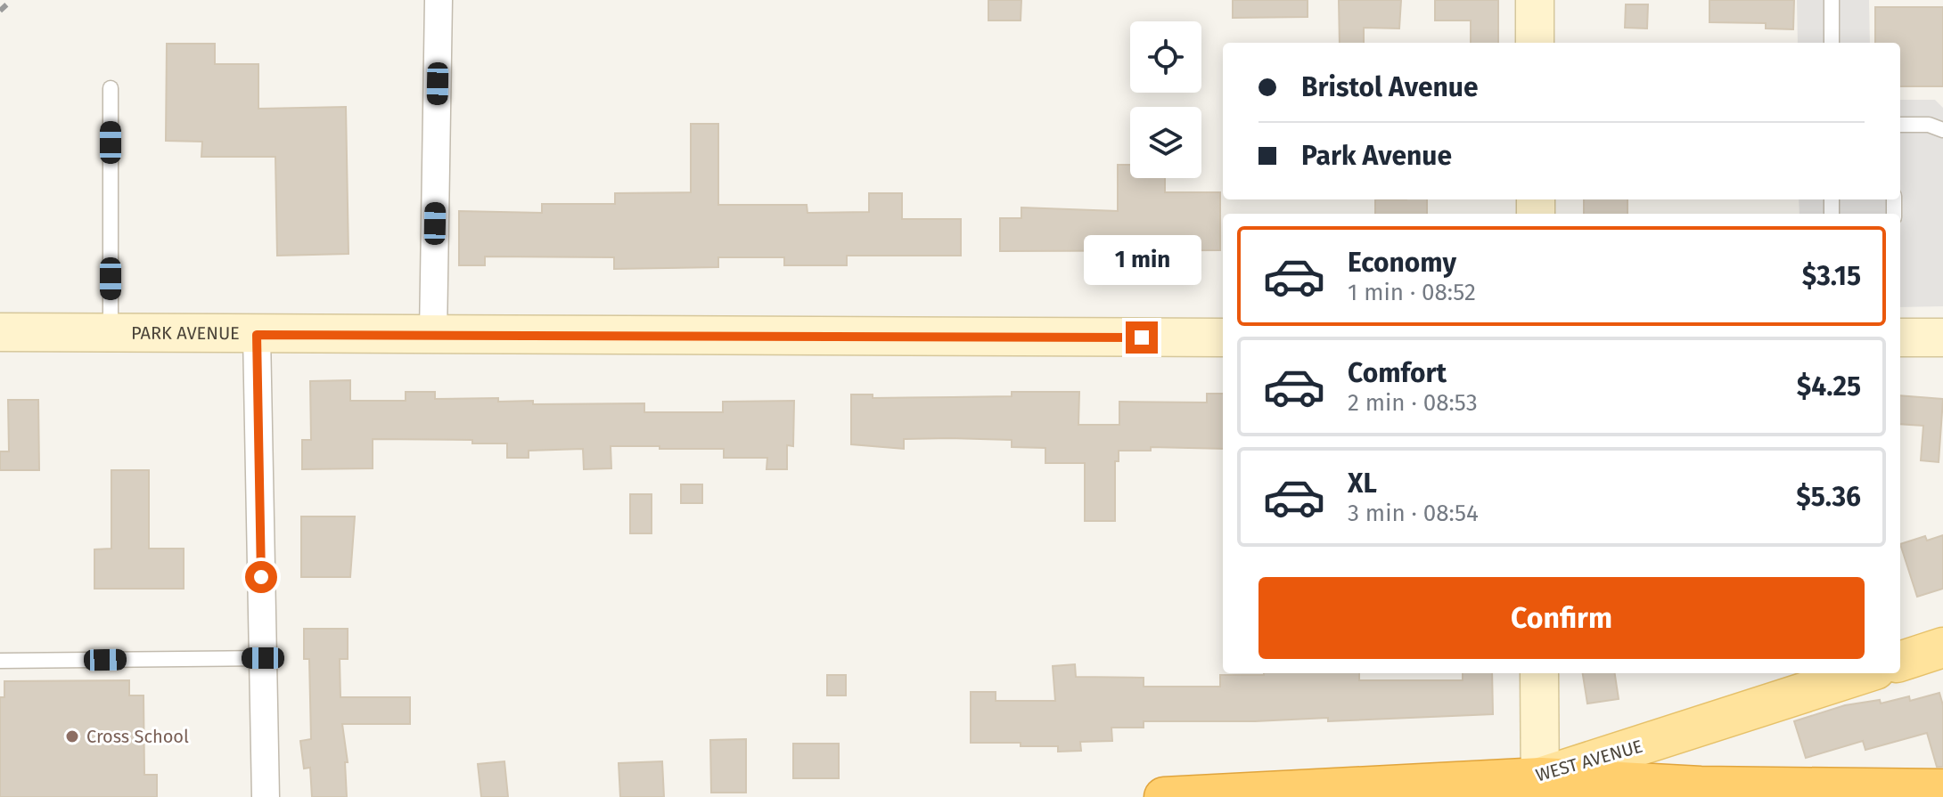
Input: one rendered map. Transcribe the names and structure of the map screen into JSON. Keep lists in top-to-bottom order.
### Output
{
  "streets": {
    "highway": ["WEST AVENUE"],
    "main road": ["PARK AVENUE"]
  },
  "places": ["Cross School"],
  "page": {
    "banner": ["Bristol Avenue", "Park Avenue"],
    "list": [
      {
        "name": "Economy",
        "note": "1 min · 08:52",
        "value": "$3.15"
      },
      {
        "name": "Comfort",
        "note": "2 min · 08:53",
        "value": "$4.25"
      },
      {
        "name": "XL",
        "note": "3 min · 08:54",
        "value": "$5.36"
      }
    ],
    "bubble": "1 min",
    "buttons": "Confirm"
  }
}
